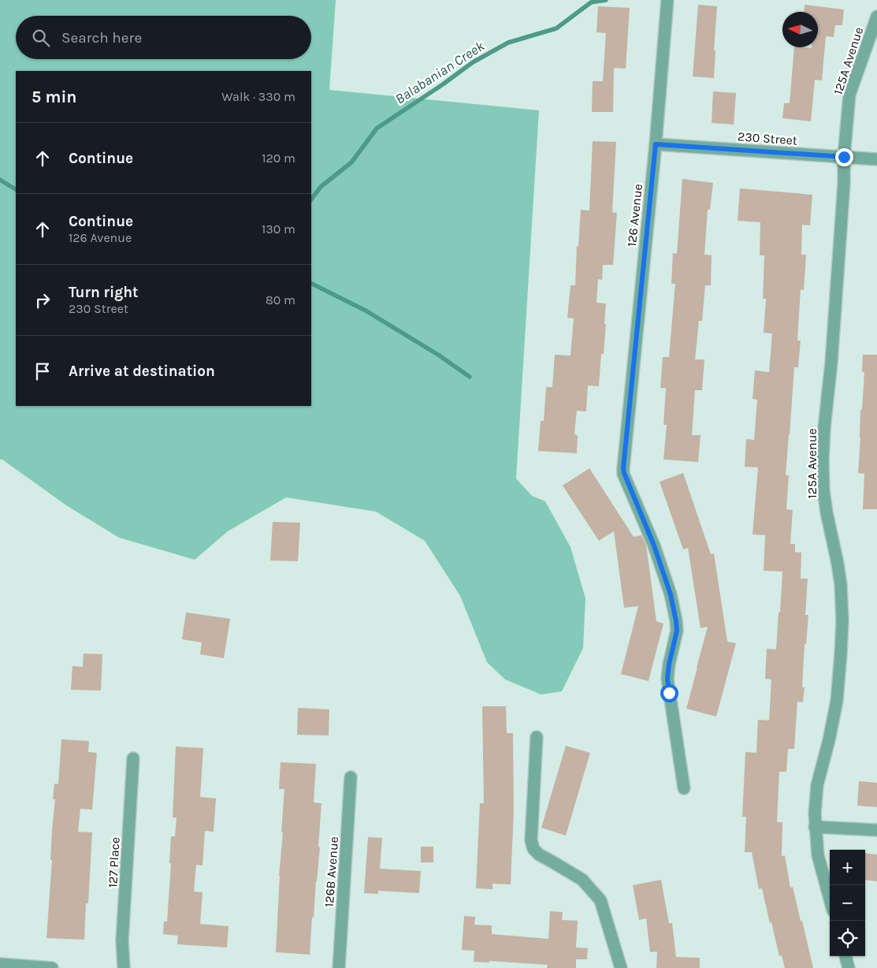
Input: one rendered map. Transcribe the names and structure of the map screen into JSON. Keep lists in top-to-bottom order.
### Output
{
  "streets": {
    "street": [
      "125A Avenue",
      "230 Street",
      "126 Avenue",
      "127 Place",
      "126B Avenue"
    ]
  },
  "crossings": [
    ["125A Avenue", "230 Street"],
    ["230 Street", "126 Avenue"]
  ],
  "water": ["Balabanian Creek"],
  "north": "left",
  "page": {
    "search": "Search here",
    "heading": ["5 min", "Walk · 330 m"],
    "list": [
      ["Continue", "120 m"],
      ["Continue", "126 Avenue", "130 m"],
      ["Turn right", "230 Street", "80 m"],
      "Arrive at destination"
    ],
    "map_buttons": ["+", "−"]
  }
}
